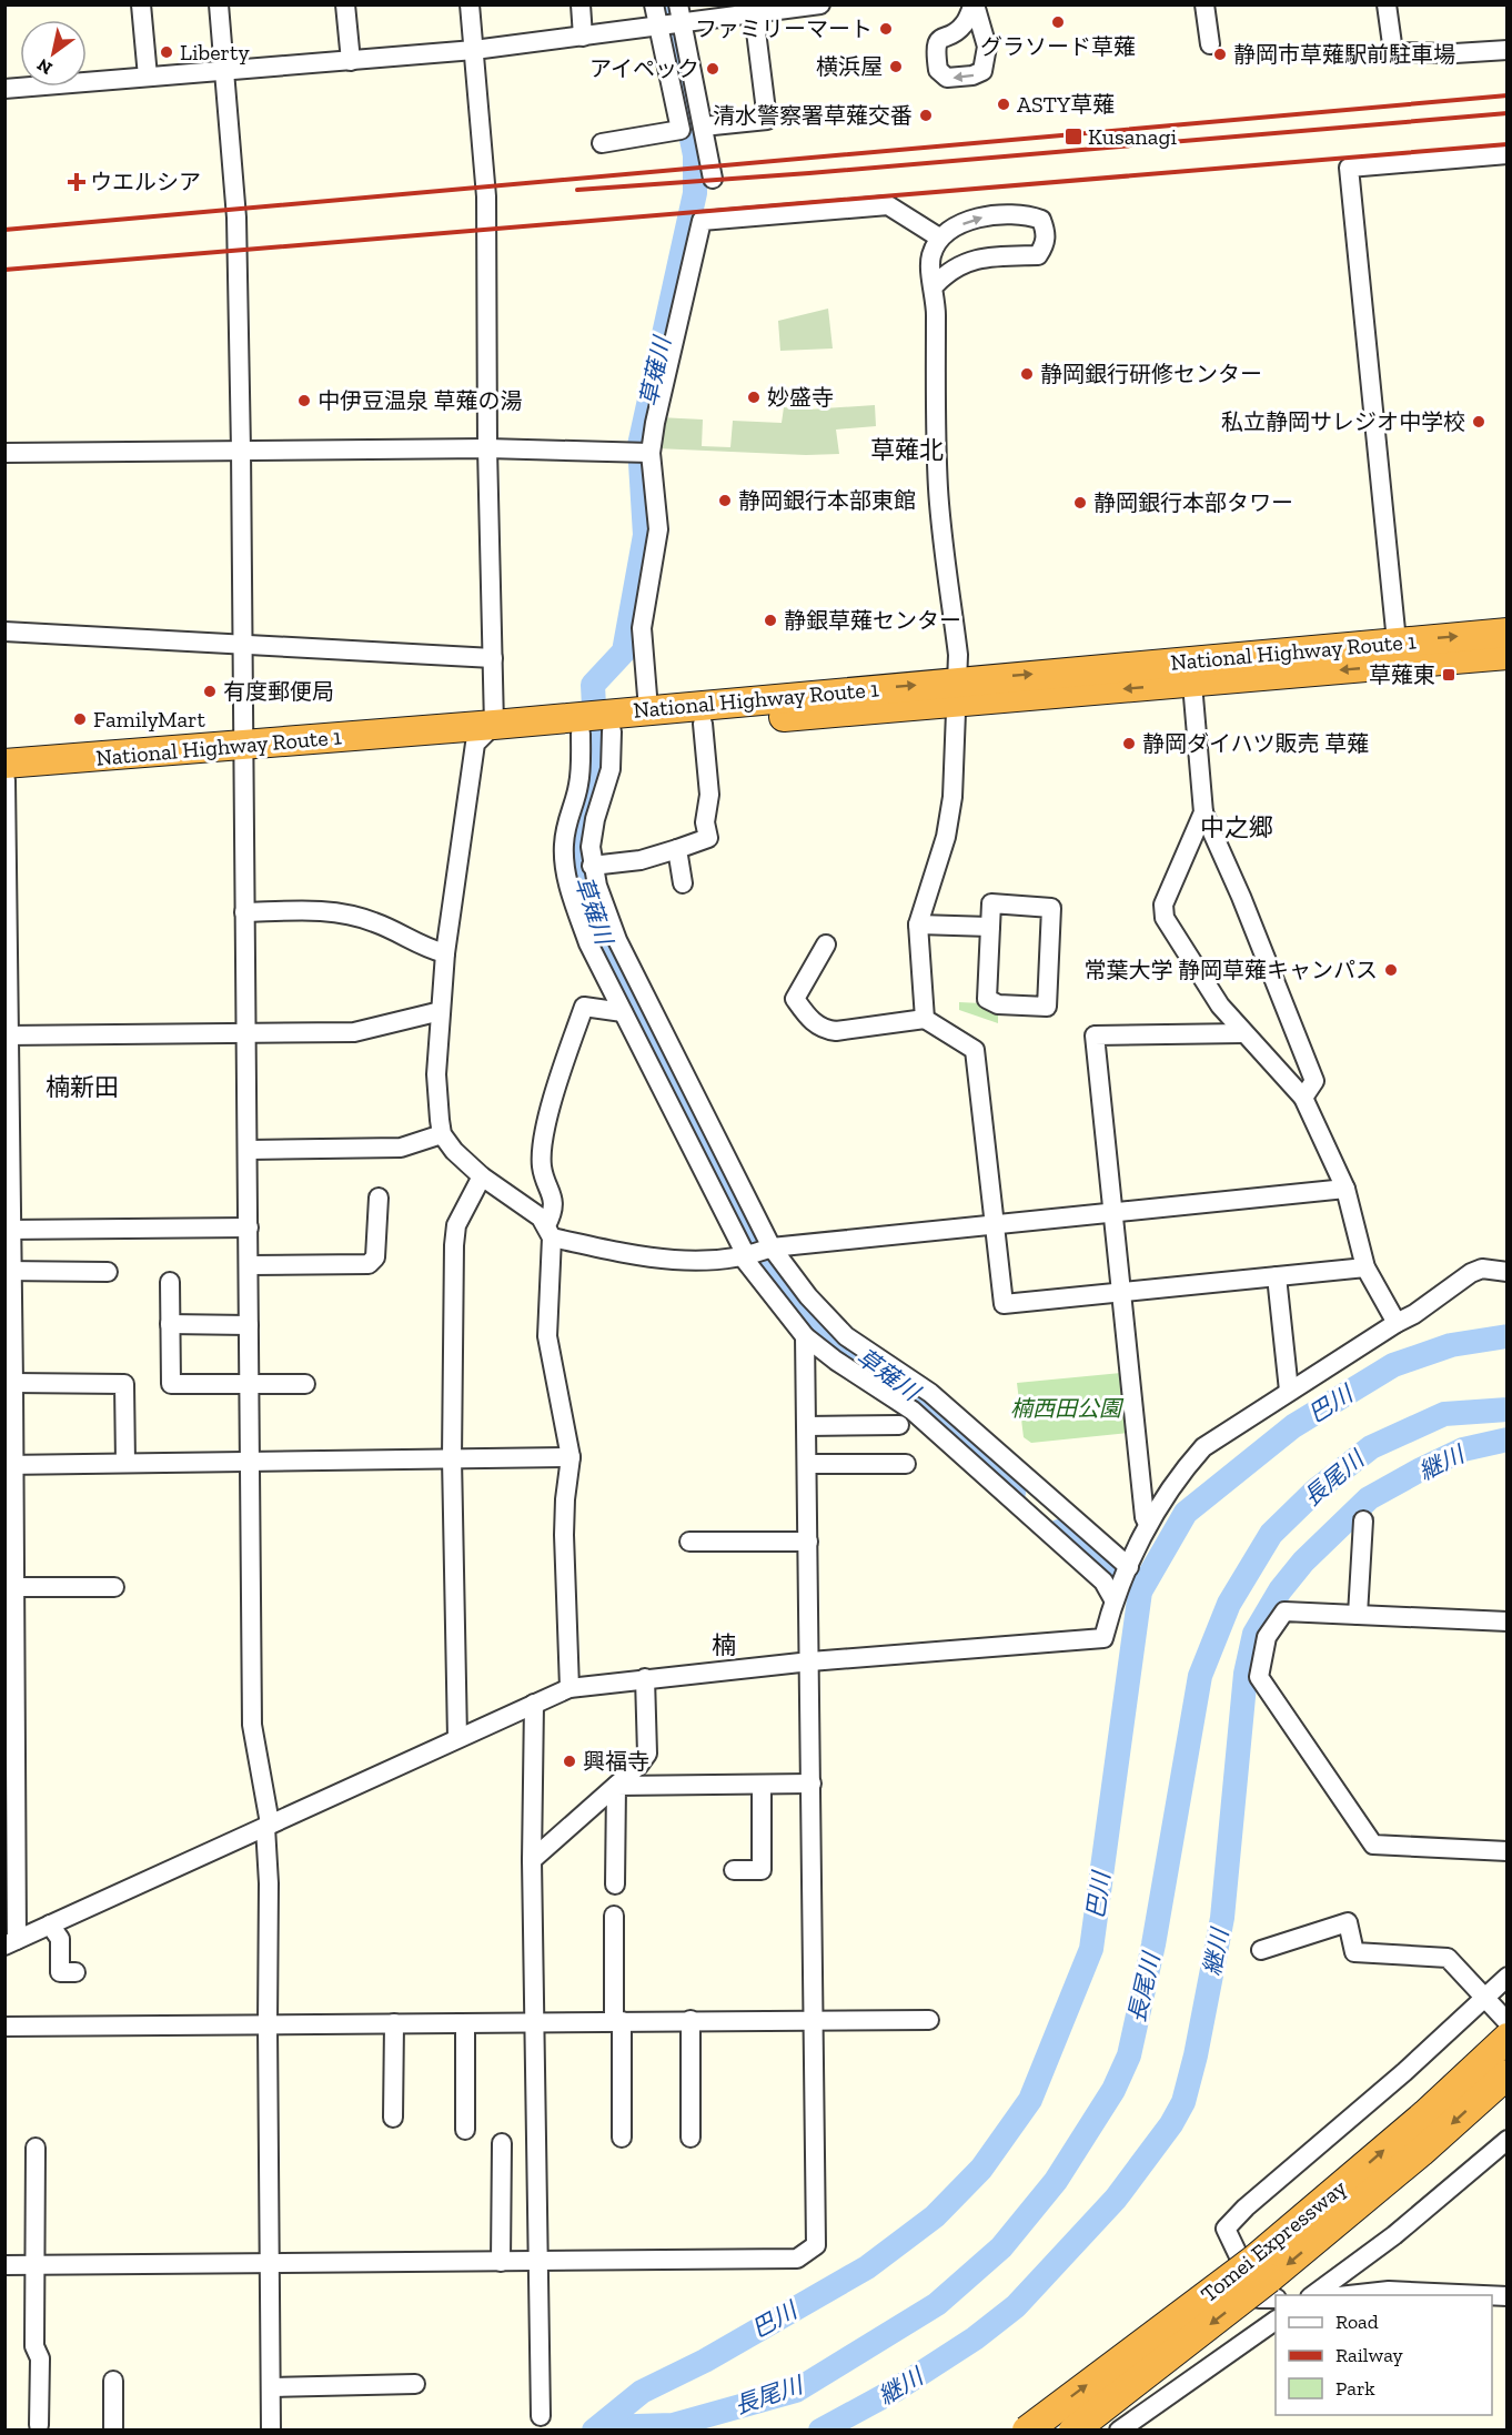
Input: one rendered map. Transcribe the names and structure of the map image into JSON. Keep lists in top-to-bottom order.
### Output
{
  "streets": {
    "highway": ["National Highway Route 1", "Tomei Expressway"]
  },
  "districts": [
    "草薙北",
    "中之郷",
    "楠新田",
    "楠"
  ],
  "water": [
    "草薙川",
    "巴川",
    "継川",
    "長尾川"
  ],
  "parks": ["楠西田公園"],
  "places": {
    "other": [
      "グラソード草薙",
      "ファミリーマート",
      "Liberty",
      "静岡市草薙駅前駐車場",
      "横浜屋",
      "アイペック",
      "ASTY草薙",
      "清水警察署草薙交番",
      "静岡銀行研修センター",
      "妙盛寺",
      "中伊豆温泉 草薙の湯",
      "私立静岡サレジオ中学校",
      "静岡銀行本部東館",
      "静岡銀行本部タワー",
      "静銀草薙センター",
      "有度郵便局",
      "FamilyMart",
      "静岡ダイハツ販売 草薙",
      "常葉大学 静岡草薙キャンパス",
      "興福寺"
    ],
    "transit": ["Kusanagi", "草薙東"],
    "health": ["ウエルシア"]
  },
  "legend": ["Road", "Railway", "Park"],
  "north": "bottom left"
}
